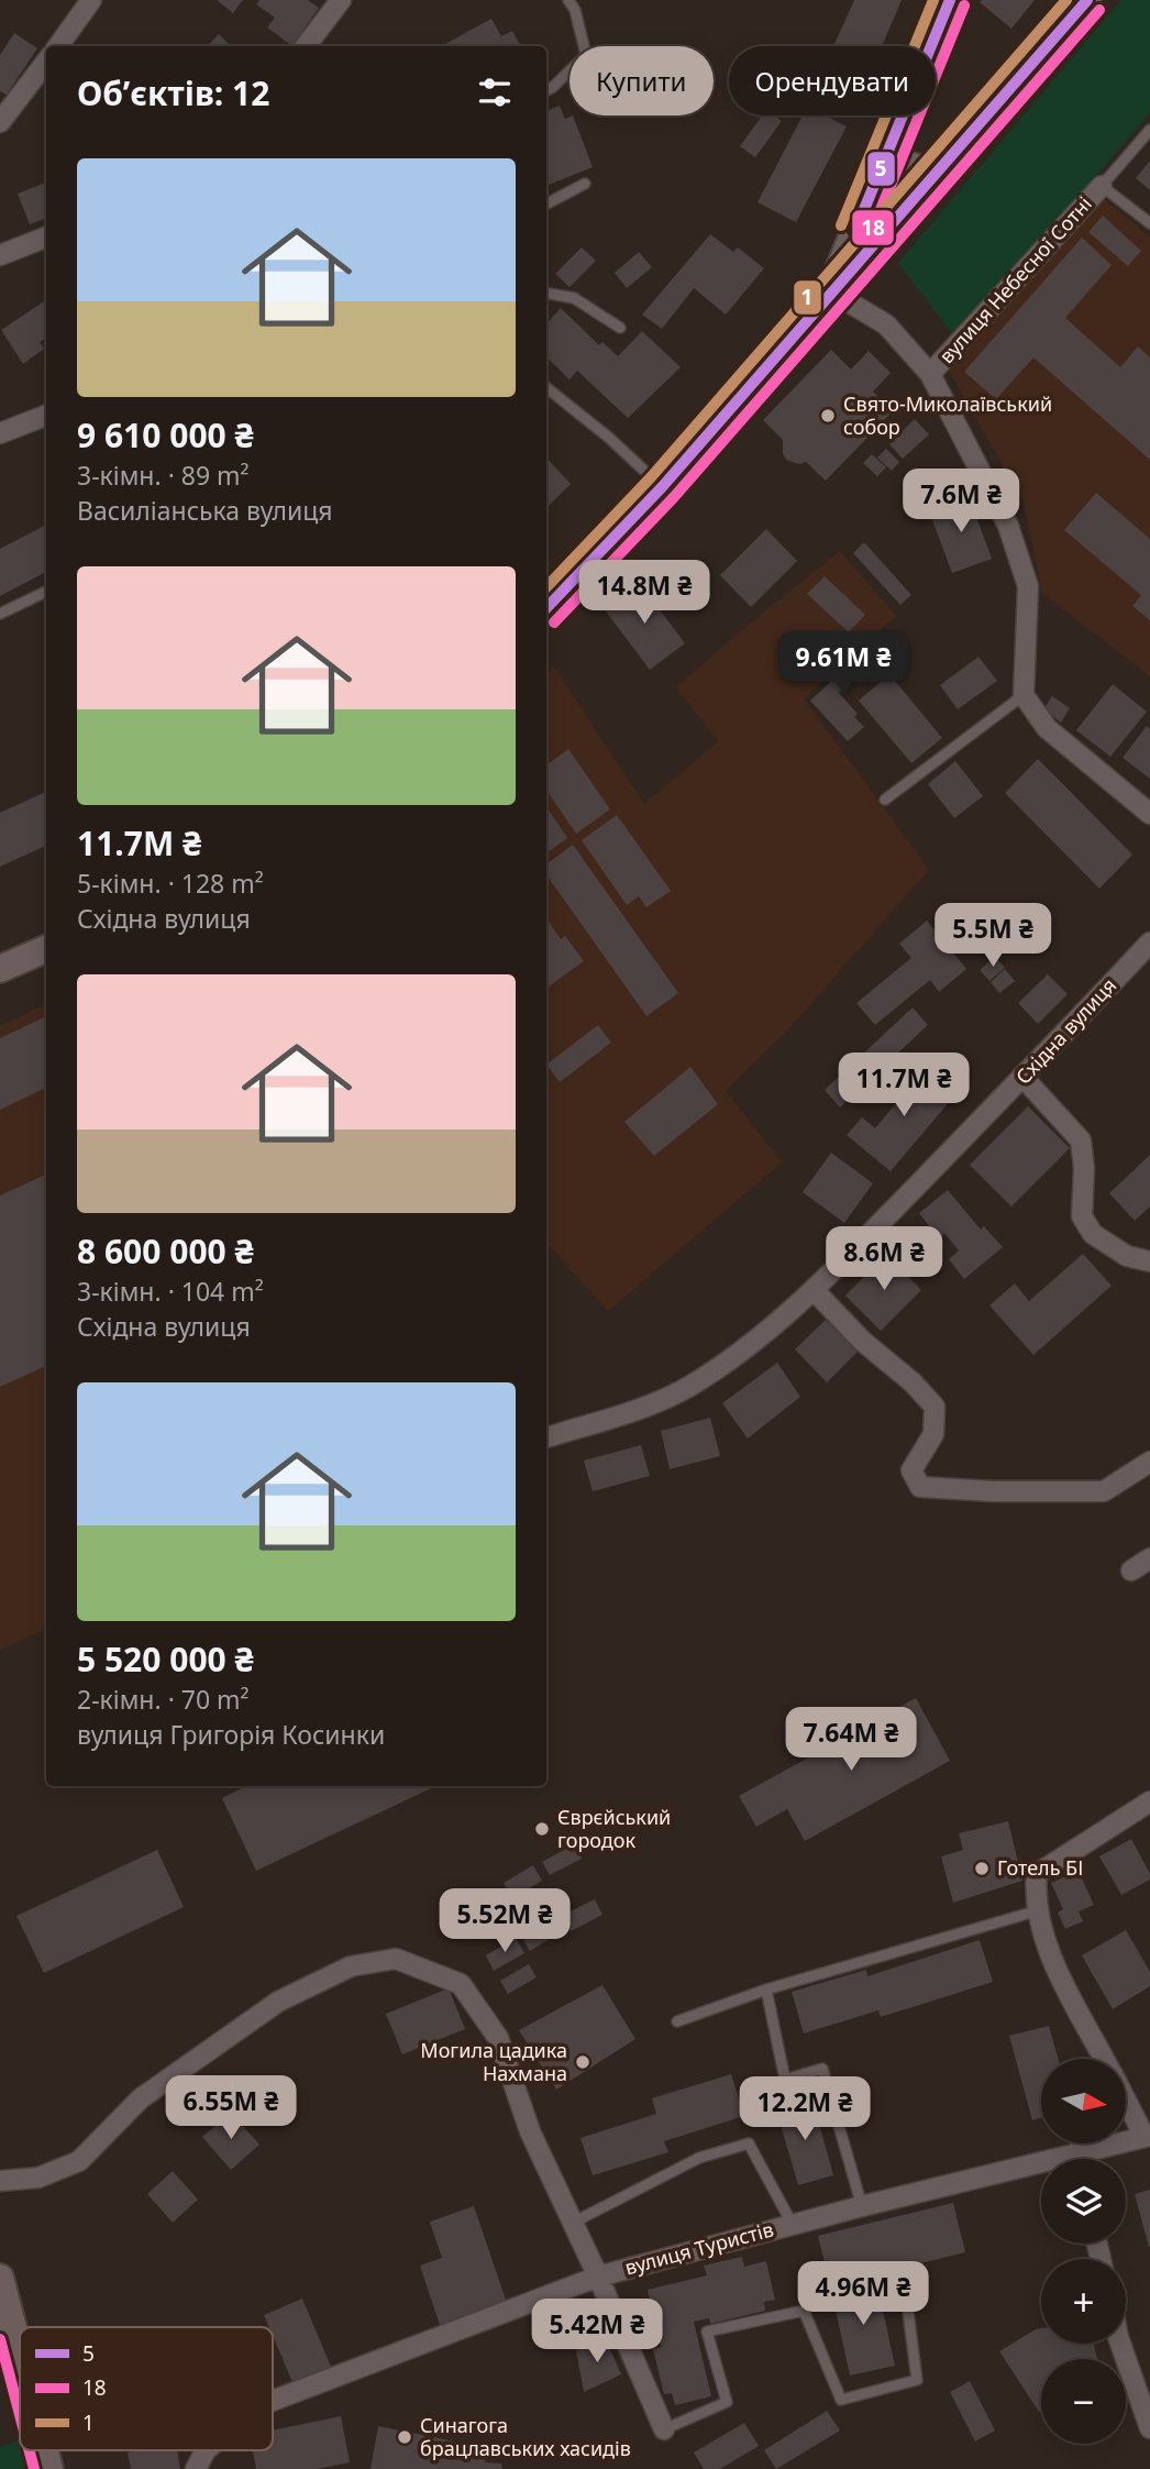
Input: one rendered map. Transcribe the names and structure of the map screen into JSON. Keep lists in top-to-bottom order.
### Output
{
  "streets": {
    "street": ["вулиця Небесної Сотні", "Східна вулиця", "вулиця Туристів"]
  },
  "places": [
    "Свято-Миколаївський собор",
    "Єврєйський городок",
    "Готель БІ",
    "Могила цадика Нахмана",
    "Синагога брацлавських хасидів"
  ],
  "lines": ["transit line 5", "transit line 1", "transit line 18"],
  "legend": ["5", "18", "1"],
  "north": "right",
  "page": {
    "chip": ["Купити", "Орендувати"],
    "heading": "Об’єктів: 12",
    "list": [
      {
        "name": "9 610 000 ₴",
        "note": "3-кімн. · 89 m² · Василіанська вулиця"
      },
      {
        "name": "11.7M ₴",
        "note": "5-кімн. · 128 m² · Східна вулиця"
      },
      {
        "name": "8 600 000 ₴",
        "note": "3-кімн. · 104 m² · Східна вулиця"
      },
      {
        "name": "5 520 000 ₴",
        "note": "2-кімн. · 70 m² · вулиця Григорія Косинки"
      }
    ],
    "price": [
      "7.6M ₴",
      "14.8M ₴",
      "9.61M ₴",
      "5.5M ₴",
      "11.7M ₴",
      "8.6M ₴",
      "7.64M ₴",
      "5.52M ₴",
      "6.55M ₴",
      "12.2M ₴",
      "4.96M ₴",
      "5.42M ₴"
    ],
    "map_buttons": ["+", "−"]
  }
}
